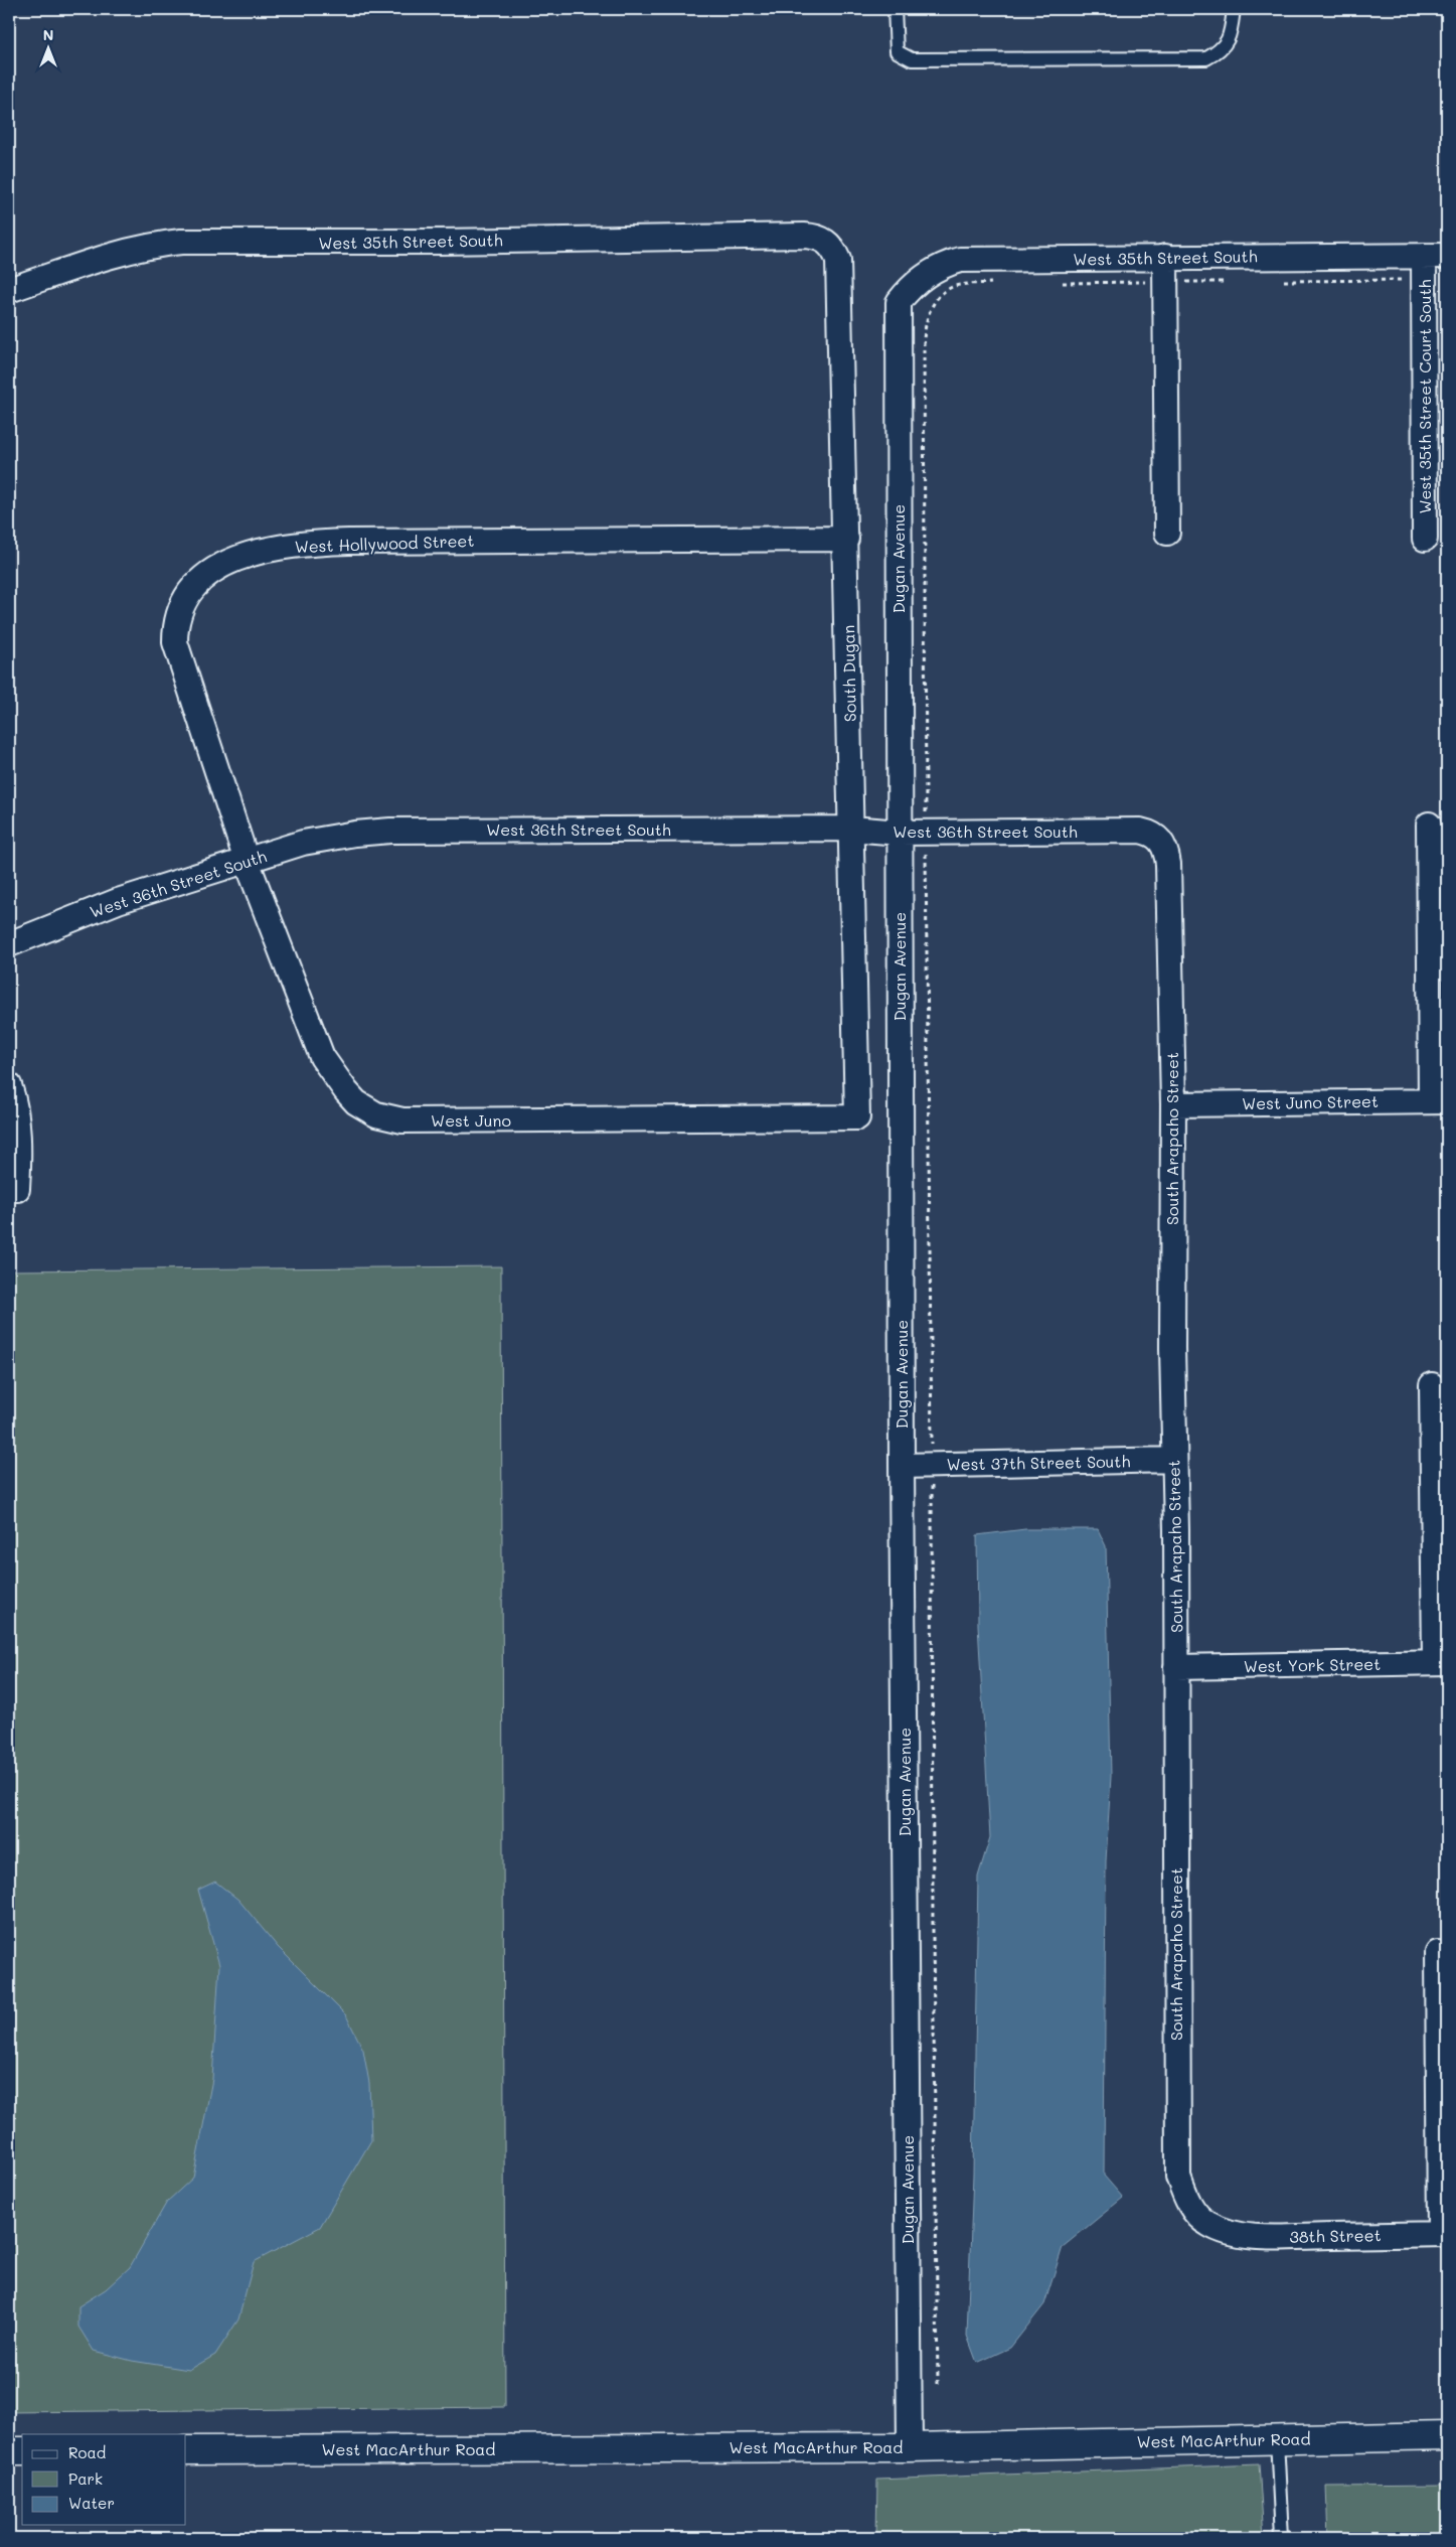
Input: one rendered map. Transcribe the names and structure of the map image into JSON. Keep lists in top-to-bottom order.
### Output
{
  "streets": {
    "street": [
      "West 35th Street South",
      "West 35th Street Court South",
      "West Hollywood Street",
      "Dugan Avenue",
      "South Dugan",
      "West 36th Street South",
      "West Juno Street",
      "West Juno",
      "South Arapaho Street",
      "West 37th Street South",
      "West York Street",
      "38th Street",
      "West MacArthur Road"
    ]
  },
  "crossings": [
    ["West 35th Street South", "West 35th Street Court South"],
    ["West 35th Street South", "Dugan Avenue"],
    ["West 35th Street South", "South Dugan"],
    ["West Hollywood Street", "South Dugan"],
    ["West Hollywood Street", "West 36th Street South"],
    ["West Hollywood Street", "West Juno"],
    ["Dugan Avenue", "West 36th Street South"],
    ["Dugan Avenue", "West 37th Street South"],
    ["Dugan Avenue", "West MacArthur Road"],
    ["South Dugan", "West 36th Street South"],
    ["South Dugan", "West Juno"],
    ["West 36th Street South", "West Juno"],
    ["West 36th Street South", "South Arapaho Street"],
    ["West Juno Street", "South Arapaho Street"],
    ["South Arapaho Street", "West 37th Street South"],
    ["South Arapaho Street", "West York Street"],
    ["South Arapaho Street", "38th Street"]
  ],
  "legend": ["Road", "Park", "Water"],
  "north": "top"
}
